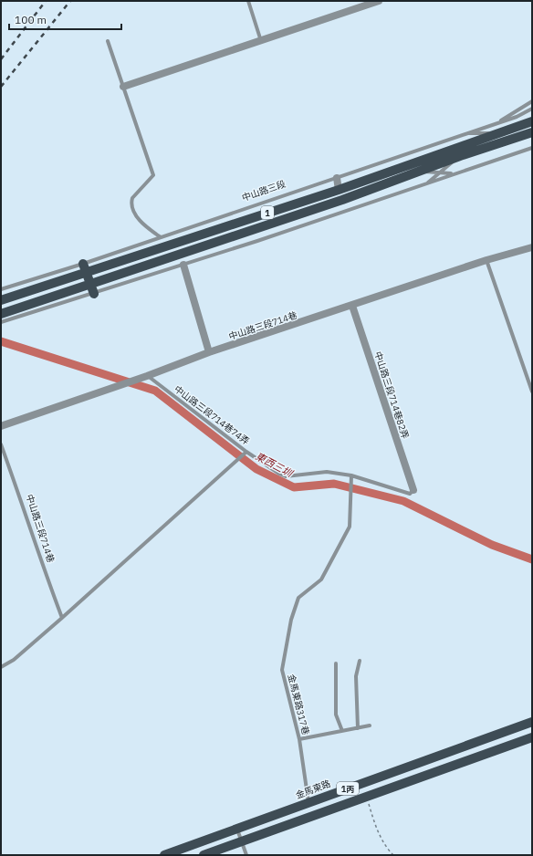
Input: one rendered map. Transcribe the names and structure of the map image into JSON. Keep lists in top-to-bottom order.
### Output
{
  "streets": {
    "main road": ["1", "1丙", "金馬東路"],
    "street": ["中山路三段714巷", "中山路三段714巷82弄"],
    "lane": ["中山路三段", "中山路三段714巷74弄", "金馬東路317巷"]
  },
  "crossings": [
    ["中山路三段714巷", "中山路三段714巷82弄"],
    ["中山路三段714巷", "中山路三段714巷74弄"],
    ["中山路三段714巷82弄", "中山路三段714巷74弄"],
    ["中山路三段714巷74弄", "金馬東路317巷"],
    ["金馬東路317巷", "金馬東路"]
  ],
  "water": ["東西三圳"],
  "scale_bar": "100 m"
}
